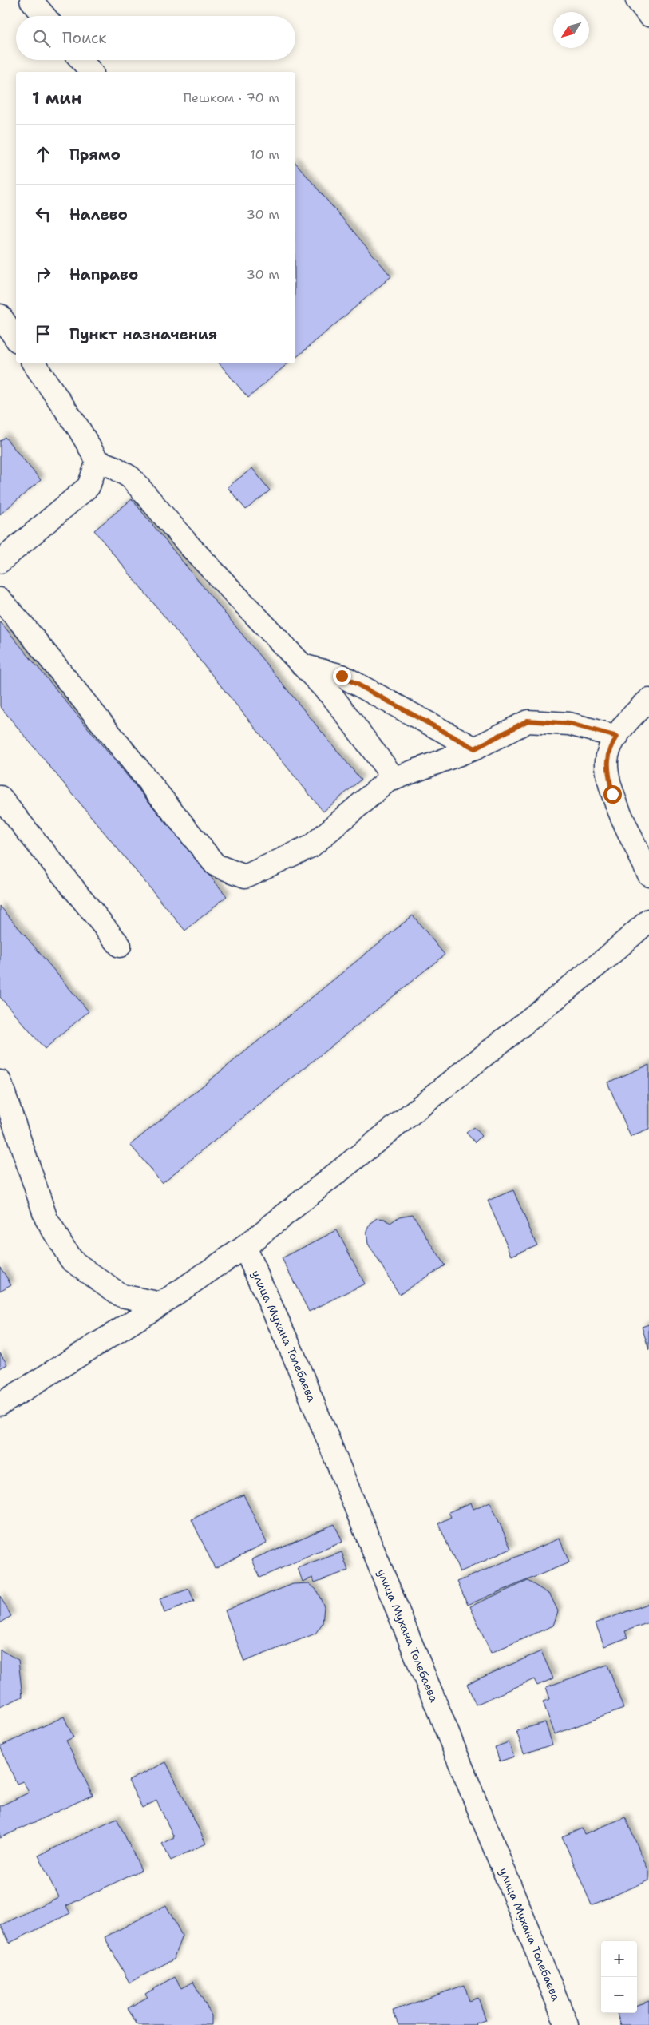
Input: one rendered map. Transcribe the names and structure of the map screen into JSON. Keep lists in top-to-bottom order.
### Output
{
  "streets": {
    "street": ["улица Мухана Толебаева"]
  },
  "north": "bottom left",
  "page": {
    "search": "Поиск",
    "heading": ["1 мин", "Пешком · 70 m"],
    "list": [
      ["Прямо", "10 m"],
      ["Налево", "30 m"],
      ["Направо", "30 m"],
      "Пункт назначения"
    ],
    "map_buttons": ["+", "−"]
  }
}
